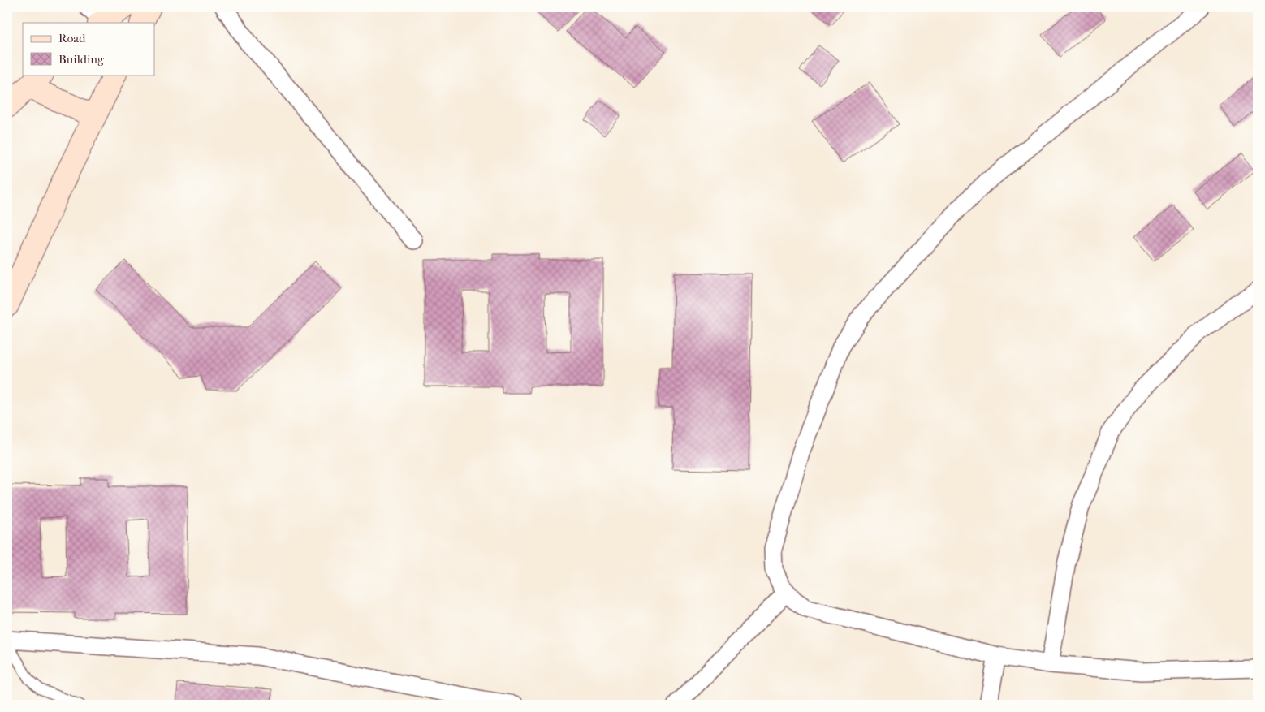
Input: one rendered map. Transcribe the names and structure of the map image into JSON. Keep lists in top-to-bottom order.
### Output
{
  "legend": ["Road", "Building"]
}
